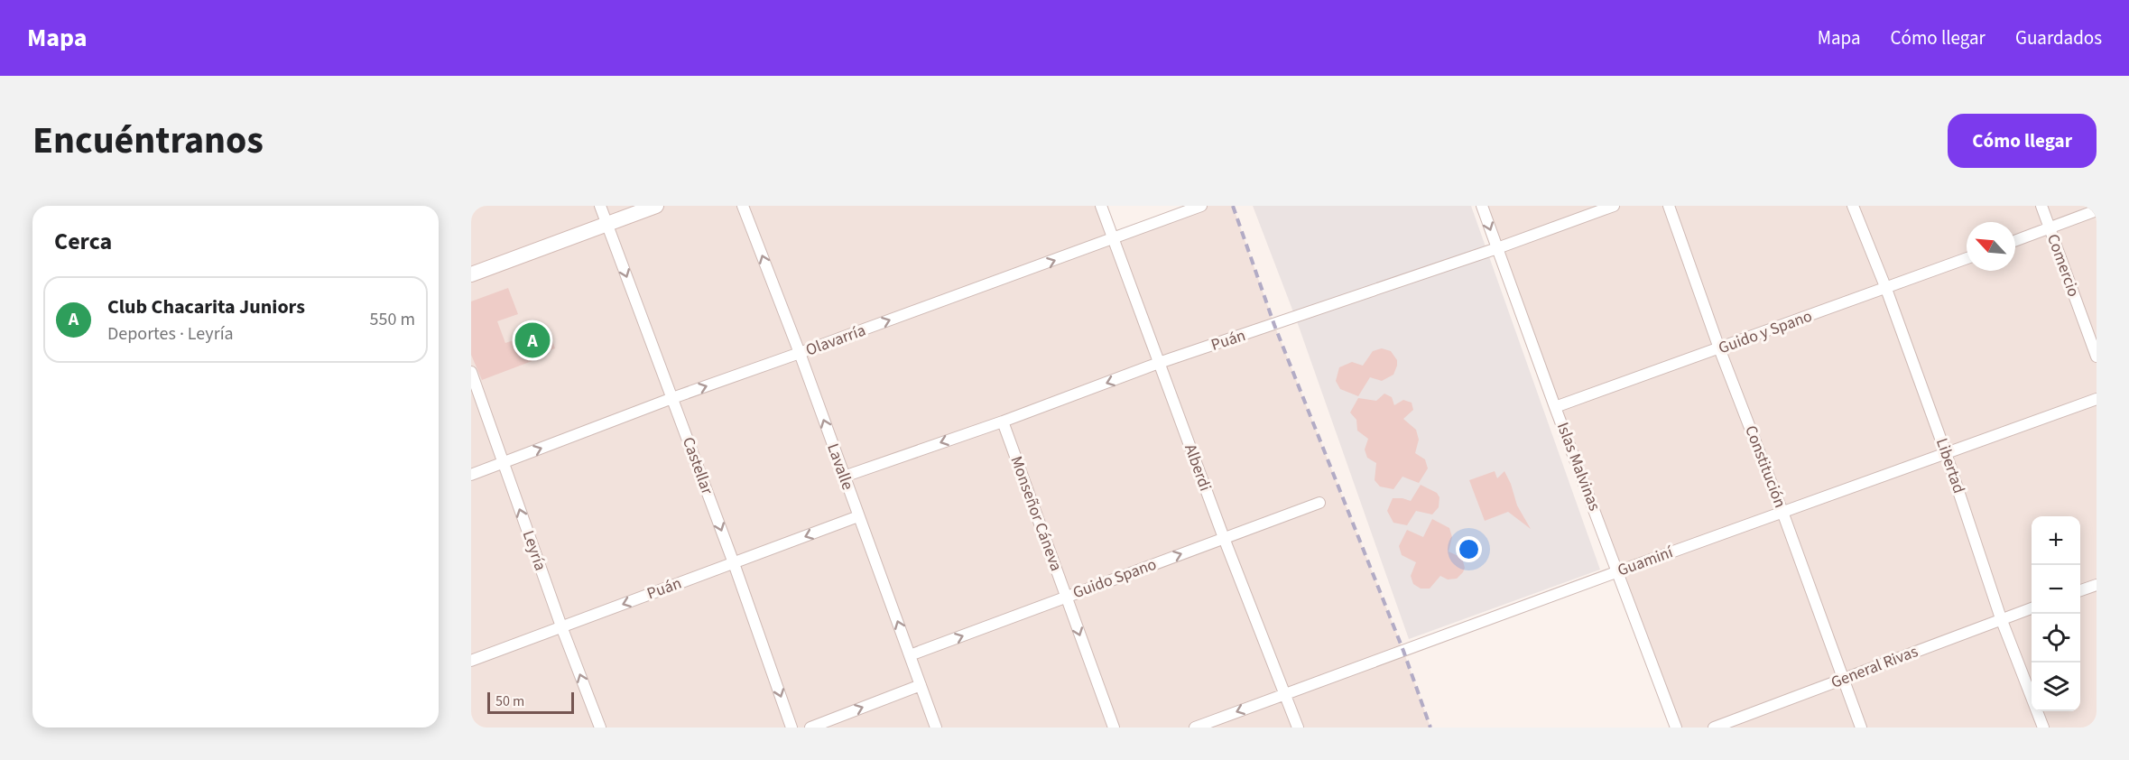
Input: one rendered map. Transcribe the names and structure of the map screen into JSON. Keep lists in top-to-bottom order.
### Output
{
  "streets": {
    "street": [
      "Comercio",
      "Guido y Spano",
      "Olavarría",
      "Puán",
      "Castellar",
      "Libertad",
      "Lavalle",
      "Islas Malvinas",
      "Constitución",
      "Alberdi",
      "Monseñor Cáneva",
      "Leyría",
      "Guaminí",
      "Guido Spano",
      "General Rivas"
    ]
  },
  "crossings": [
    ["Guido y Spano", "Libertad"],
    ["Guido y Spano", "Islas Malvinas"],
    ["Guido y Spano", "Constitución"],
    ["Olavarría", "Castellar"],
    ["Olavarría", "Lavalle"],
    ["Olavarría", "Alberdi"],
    ["Olavarría", "Leyría"],
    ["Puán", "Castellar"],
    ["Puán", "Lavalle"],
    ["Puán", "Islas Malvinas"],
    ["Puán", "Alberdi"],
    ["Puán", "Monseñor Cáneva"],
    ["Puán", "Leyría"],
    ["Libertad", "Guaminí"],
    ["Libertad", "General Rivas"],
    ["Lavalle", "Guido Spano"],
    ["Islas Malvinas", "Guaminí"],
    ["Constitución", "Guaminí"],
    ["Constitución", "General Rivas"],
    ["Alberdi", "Guaminí"],
    ["Alberdi", "Guido Spano"],
    ["Monseñor Cáneva", "Guido Spano"]
  ],
  "one_way": [
    "Olavarría",
    "Puán",
    "Castellar",
    "Lavalle",
    "Monseñor Cáneva",
    "Leyría",
    "Guido Spano"
  ],
  "scale_bar": "50 m",
  "north": "top left",
  "page": {
    "header": "Mapa",
    "nav": ["Mapa", "Cómo llegar", "Guardados"],
    "title": "Encuéntranos",
    "buttons": "Cómo llegar",
    "heading": "Cerca",
    "list": [
      {
        "mark": "A",
        "name": "Club Chacarita Juniors",
        "note": "Deportes · Leyría",
        "value": "550 m"
      }
    ],
    "pins": "A",
    "map_buttons": ["+", "−"],
    "scale": "50 m"
  }
}
